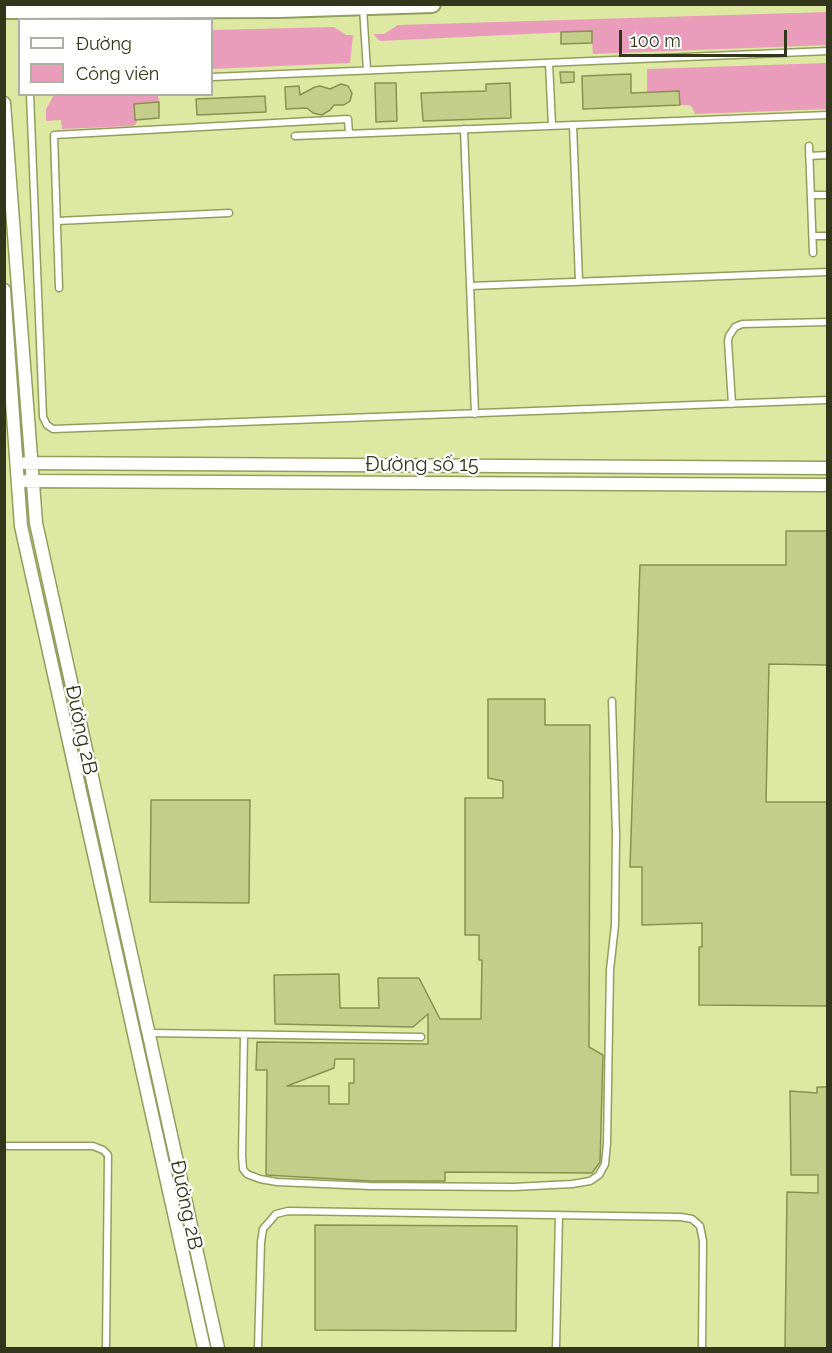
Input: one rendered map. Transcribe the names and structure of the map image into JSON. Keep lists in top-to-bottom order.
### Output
{
  "streets": {
    "street": ["Đường số 15", "Đường 2B"]
  },
  "crossings": [
    ["Đường số 15", "Đường 2B"]
  ],
  "legend": ["Đường", "Công viên"],
  "scale_bar": "100 m"
}
